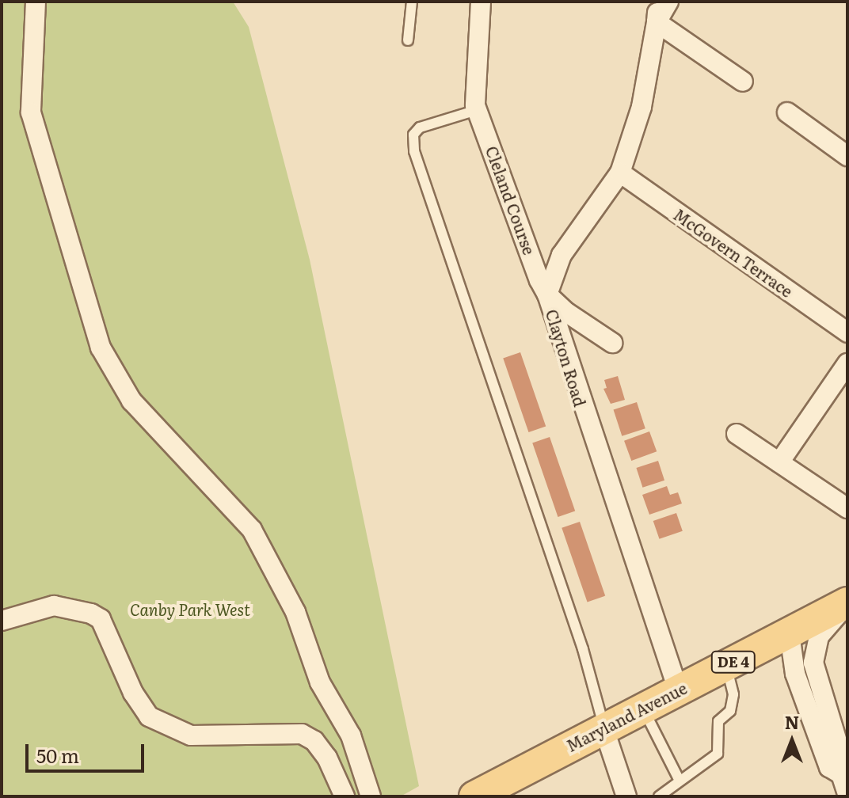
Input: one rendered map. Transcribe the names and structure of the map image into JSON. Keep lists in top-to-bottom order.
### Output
{
  "streets": {
    "main road": ["DE 4", "Maryland Avenue"],
    "street": ["Cleland Course", "McGovern Terrace", "Clayton Road"]
  },
  "crossings": [
    ["Cleland Course", "Clayton Road"],
    ["McGovern Terrace", "Clayton Road"],
    ["Clayton Road", "Maryland Avenue"]
  ],
  "parks": ["Canby Park West"],
  "scale_bar": "50 m",
  "north": "top"
}
